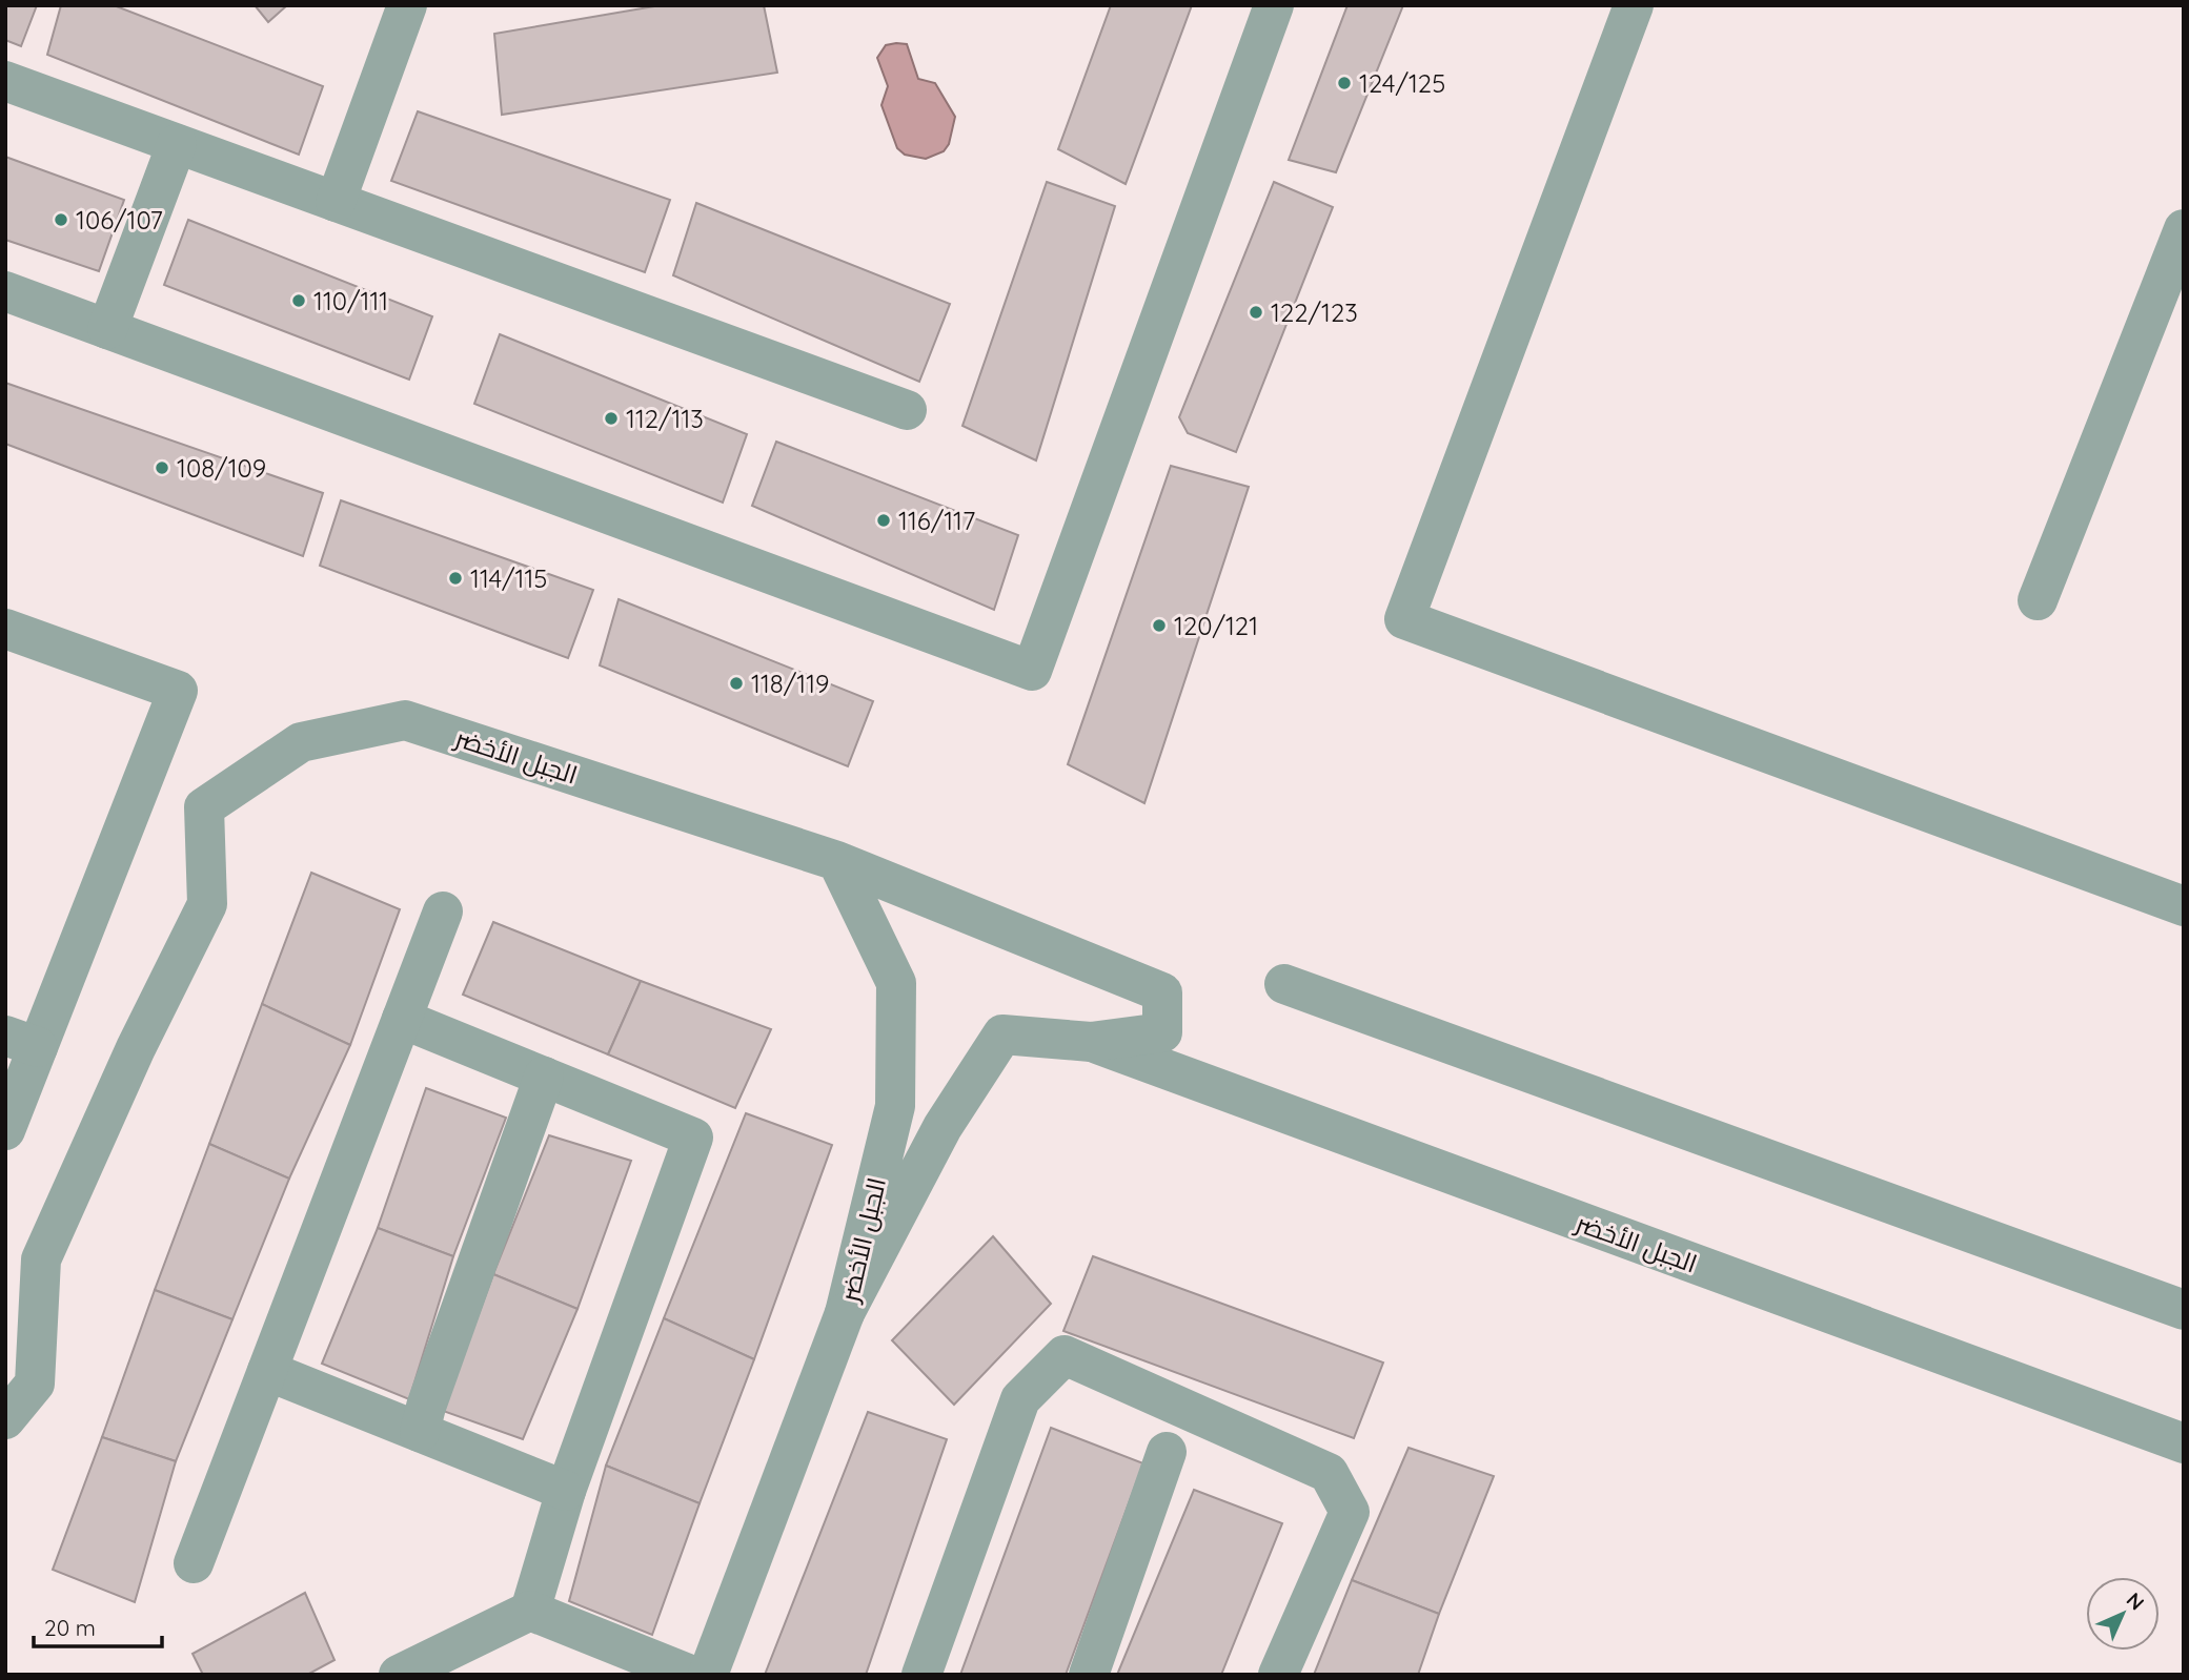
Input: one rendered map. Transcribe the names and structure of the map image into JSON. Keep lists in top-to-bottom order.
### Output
{
  "streets": {
    "street": ["الجبل الأخضر"]
  },
  "places": [
    "124/125",
    "106/107",
    "110/111",
    "122/123",
    "112/113",
    "108/109",
    "116/117",
    "114/115",
    "120/121",
    "118/119"
  ],
  "scale_bar": "20 m",
  "north": "top right"
}
